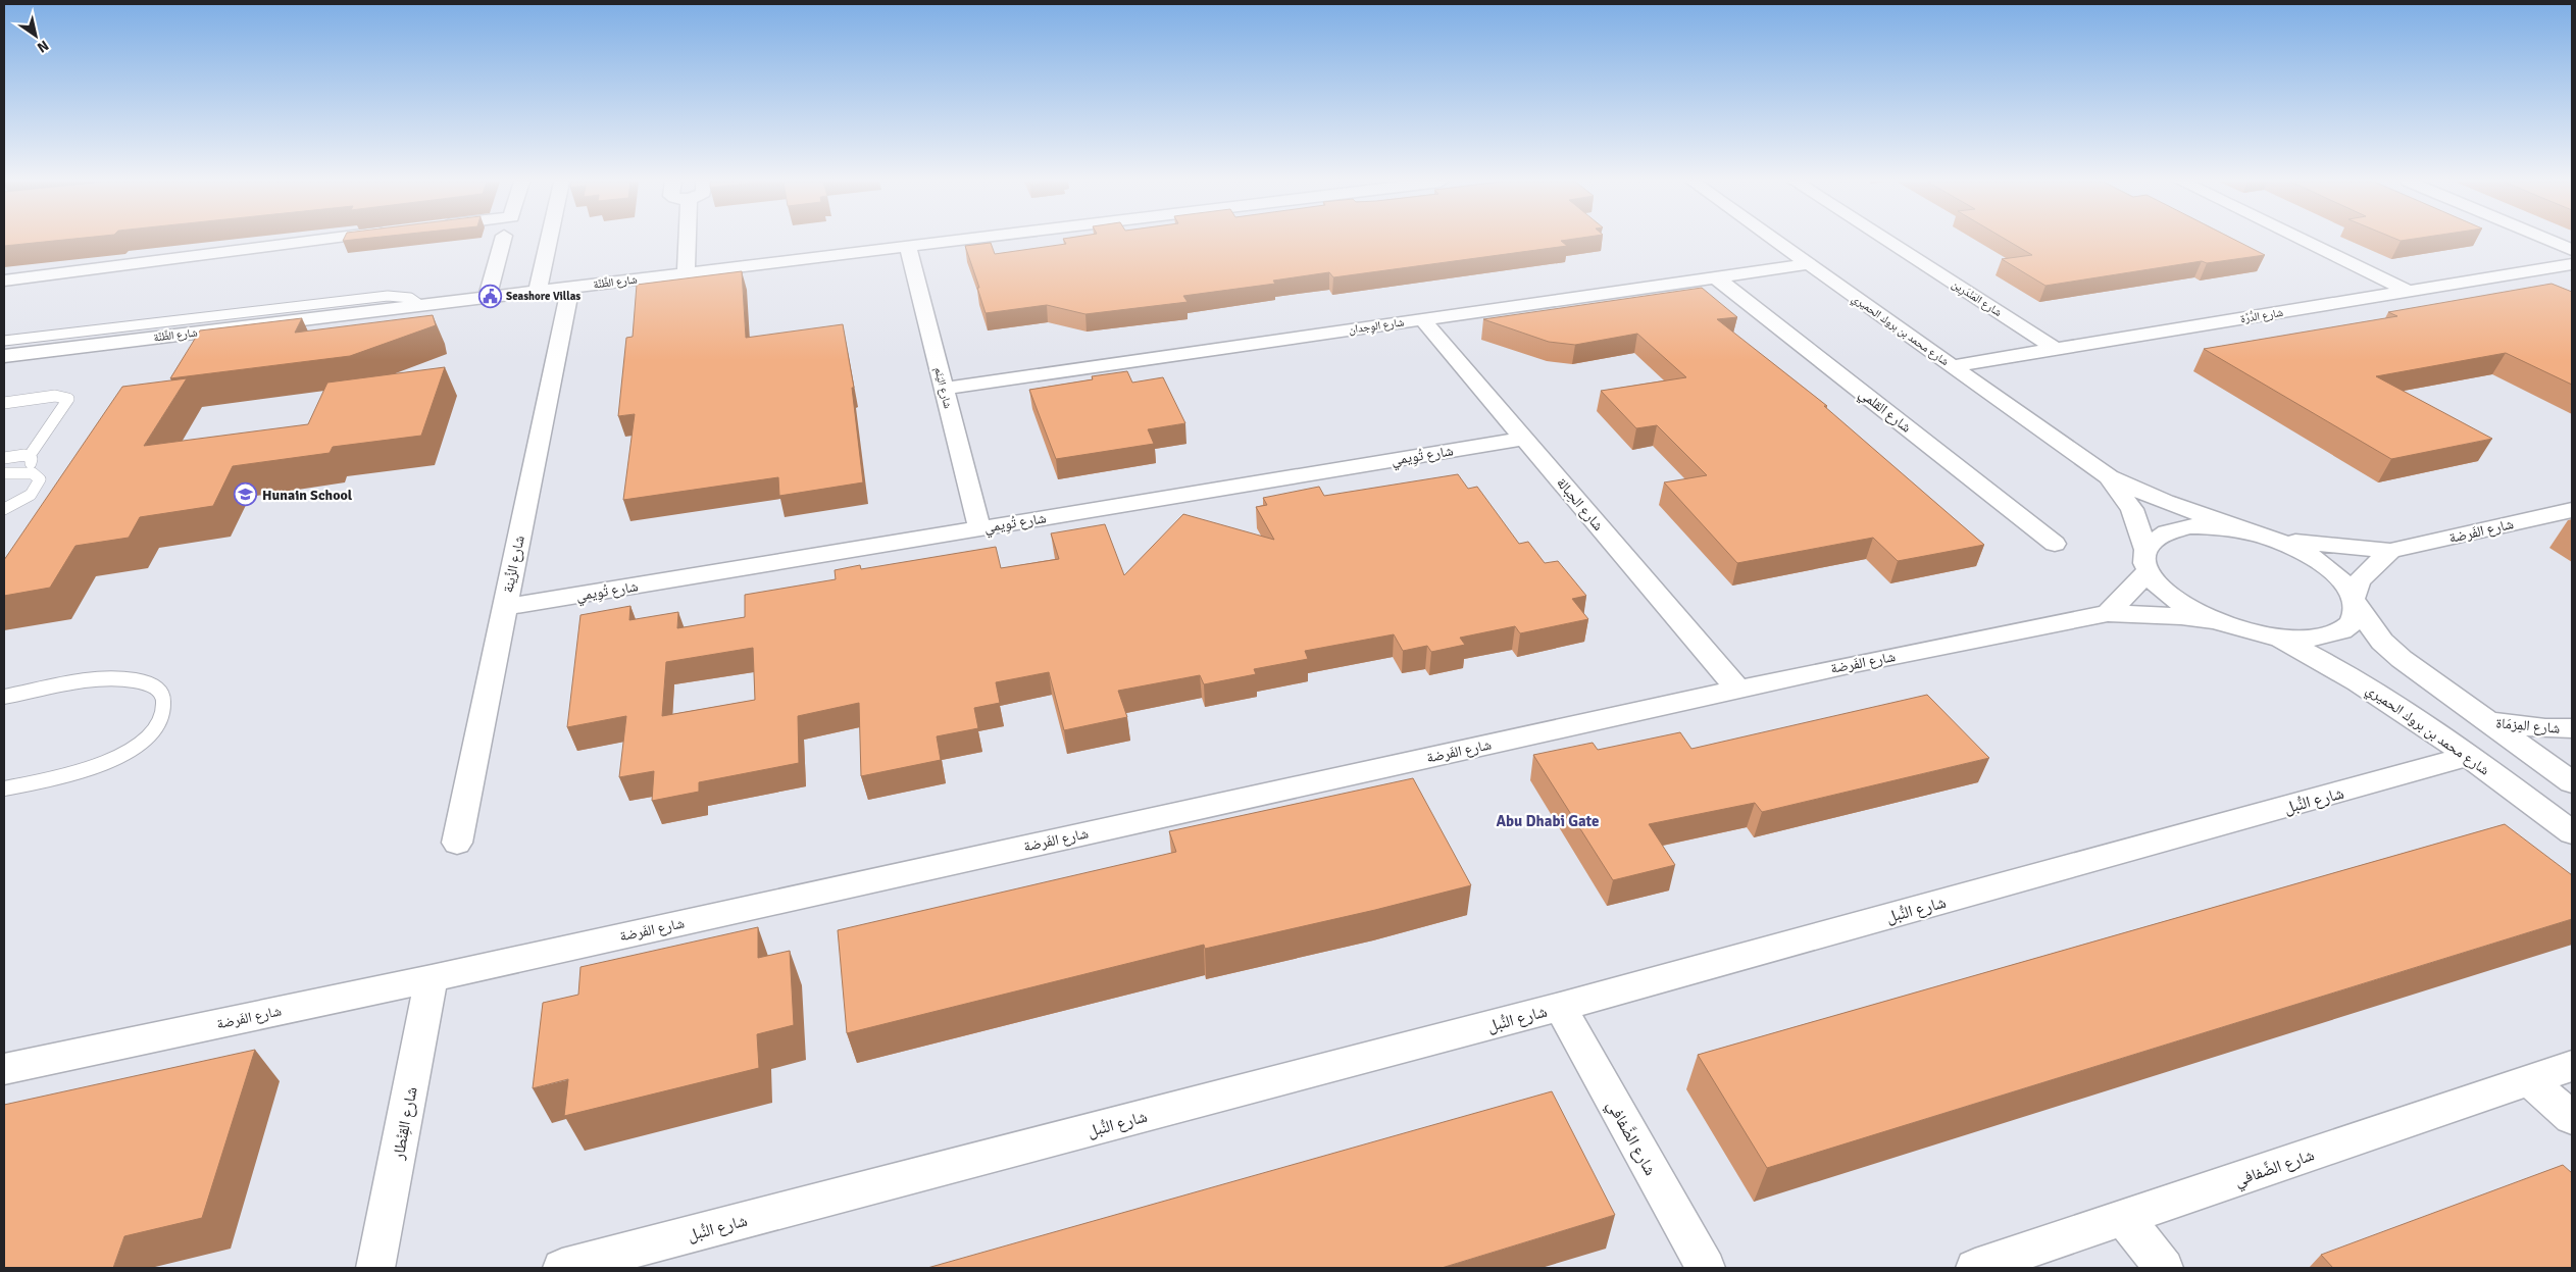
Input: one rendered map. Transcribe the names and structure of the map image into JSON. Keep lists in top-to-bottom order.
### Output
{
  "streets": {
    "street": [
      "شارع الظَّنَّة",
      "شارع المَنْدَرِين",
      "شارع الدُّرَّة",
      "شارع الوِجدان",
      "شارع محمد بن بروك الحميري",
      "شارع اليَنَم",
      "شارع القلمي",
      "شارع تُوِيمي",
      "شارع الحِبالة",
      "شارع الفَرضة",
      "شارع الزِّينة",
      "شارع المِزمَاة",
      "شارع النُّبل",
      "شارع القِنْطار",
      "شارع الضَّفافي"
    ]
  },
  "crossings": [
    ["شارع الظَّنَّة", "شارع اليَنَم"],
    ["شارع الظَّنَّة", "شارع الزِّينة"],
    ["شارع المَنْدَرِين", "شارع الدُّرَّة"],
    ["شارع الدُّرَّة", "شارع محمد بن بروك الحميري"],
    ["شارع الوِجدان", "شارع محمد بن بروك الحميري"],
    ["شارع الوِجدان", "شارع اليَنَم"],
    ["شارع الوِجدان", "شارع القلمي"],
    ["شارع الوِجدان", "شارع الحِبالة"],
    ["شارع محمد بن بروك الحميري", "شارع الفَرضة"],
    ["شارع محمد بن بروك الحميري", "شارع النُّبل"],
    ["شارع اليَنَم", "شارع تُوِيمي"],
    ["شارع تُوِيمي", "شارع الحِبالة"],
    ["شارع تُوِيمي", "شارع الزِّينة"],
    ["شارع الحِبالة", "شارع الفَرضة"],
    ["شارع الفَرضة", "شارع القِنْطار"],
    ["شارع النُّبل", "شارع الضَّفافي"]
  ],
  "districts": ["Abu Dhabi Gate"],
  "places": {
    "public building": ["Seashore Villas"],
    "school or university": ["Hunain School"]
  },
  "north": "bottom right"
}
